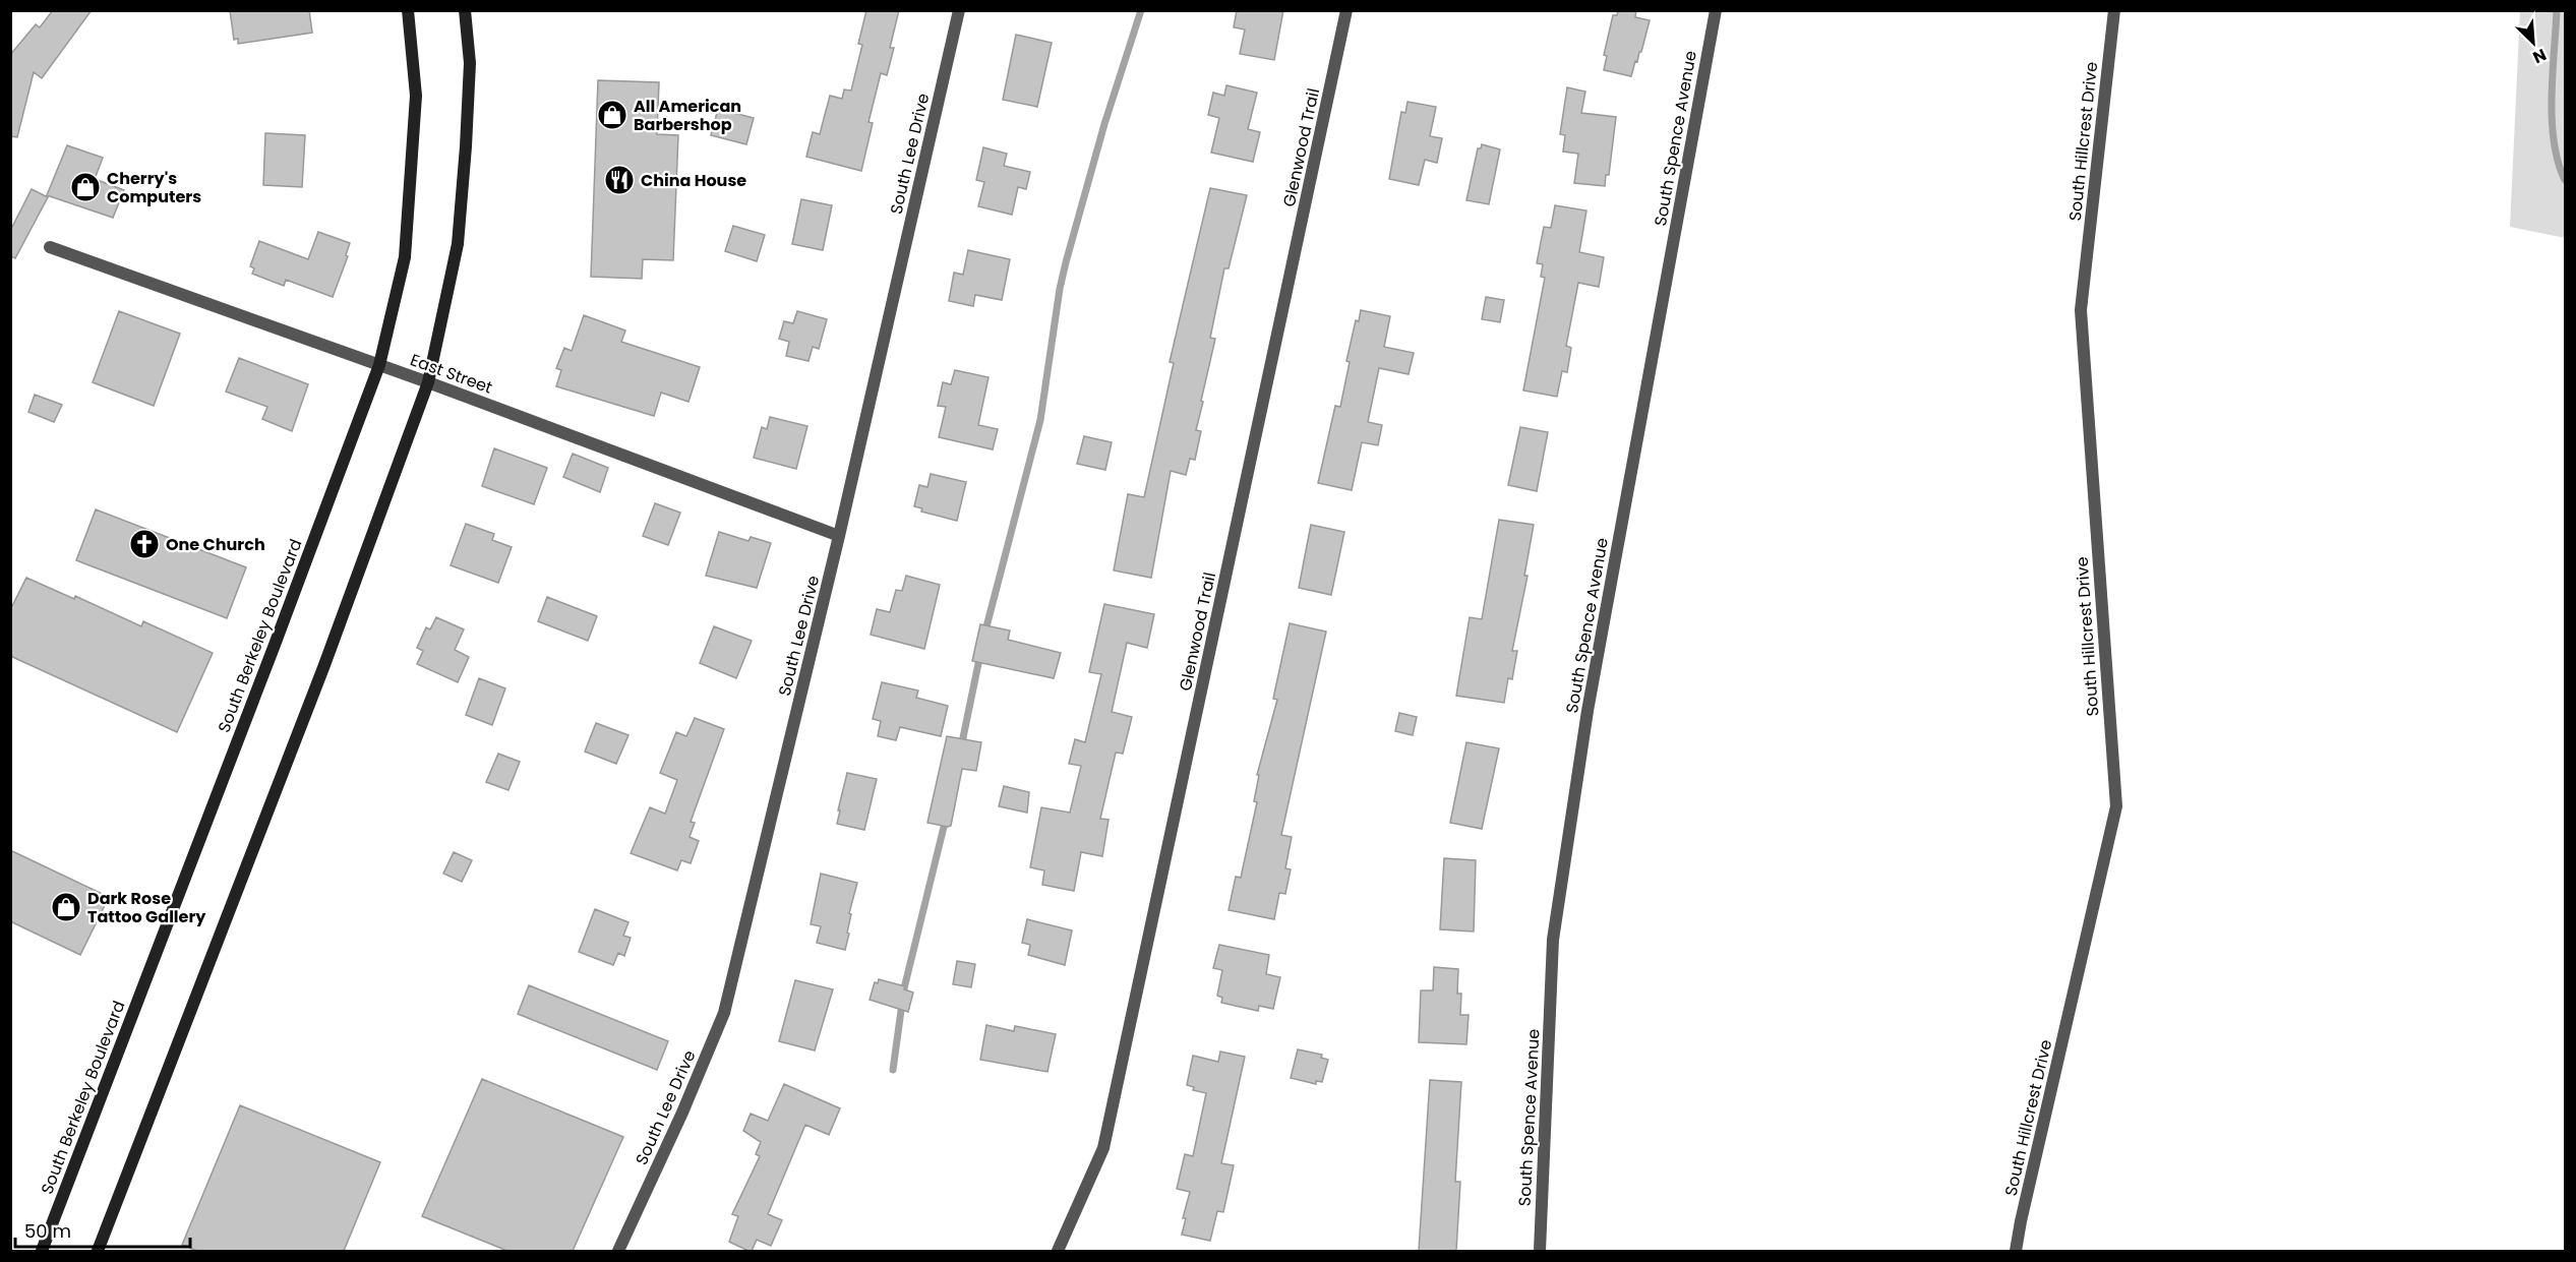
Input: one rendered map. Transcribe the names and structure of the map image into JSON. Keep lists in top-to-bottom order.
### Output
{
  "streets": {
    "street": [
      "South Spence Avenue",
      "South Hillcrest Drive",
      "Glenwood Trail",
      "South Lee Drive",
      "East Street",
      "South Berkeley Boulevard"
    ]
  },
  "crossings": [
    ["South Lee Drive", "East Street"],
    ["East Street", "South Berkeley Boulevard"]
  ],
  "places": {
    "shop": ["All American Barbershop", "Cherry's Computers", "Dark Rose Tattoo Gallery"],
    "restaurant": ["China House"],
    "church": ["One Church"]
  },
  "scale_bar": "50 m",
  "north": "bottom right"
}
